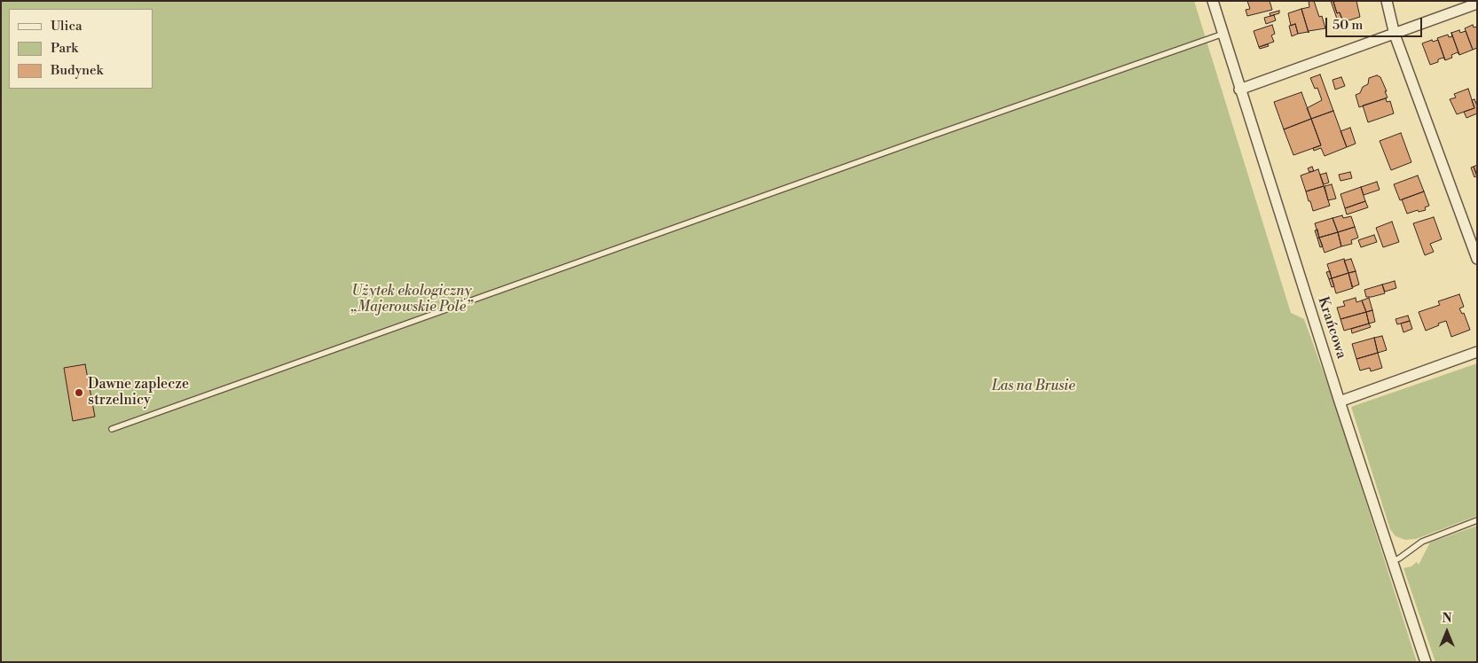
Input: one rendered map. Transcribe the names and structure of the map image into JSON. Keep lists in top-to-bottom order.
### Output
{
  "streets": {
    "street": ["Krańcowa"]
  },
  "parks": ["Użytek ekologiczny „Majerowskie Pole”", "Las na Brusie"],
  "places": ["Dawne zaplecze strzelnicy"],
  "legend": ["Ulica", "Park", "Budynek"],
  "scale_bar": "50 m",
  "north": "top"
}
